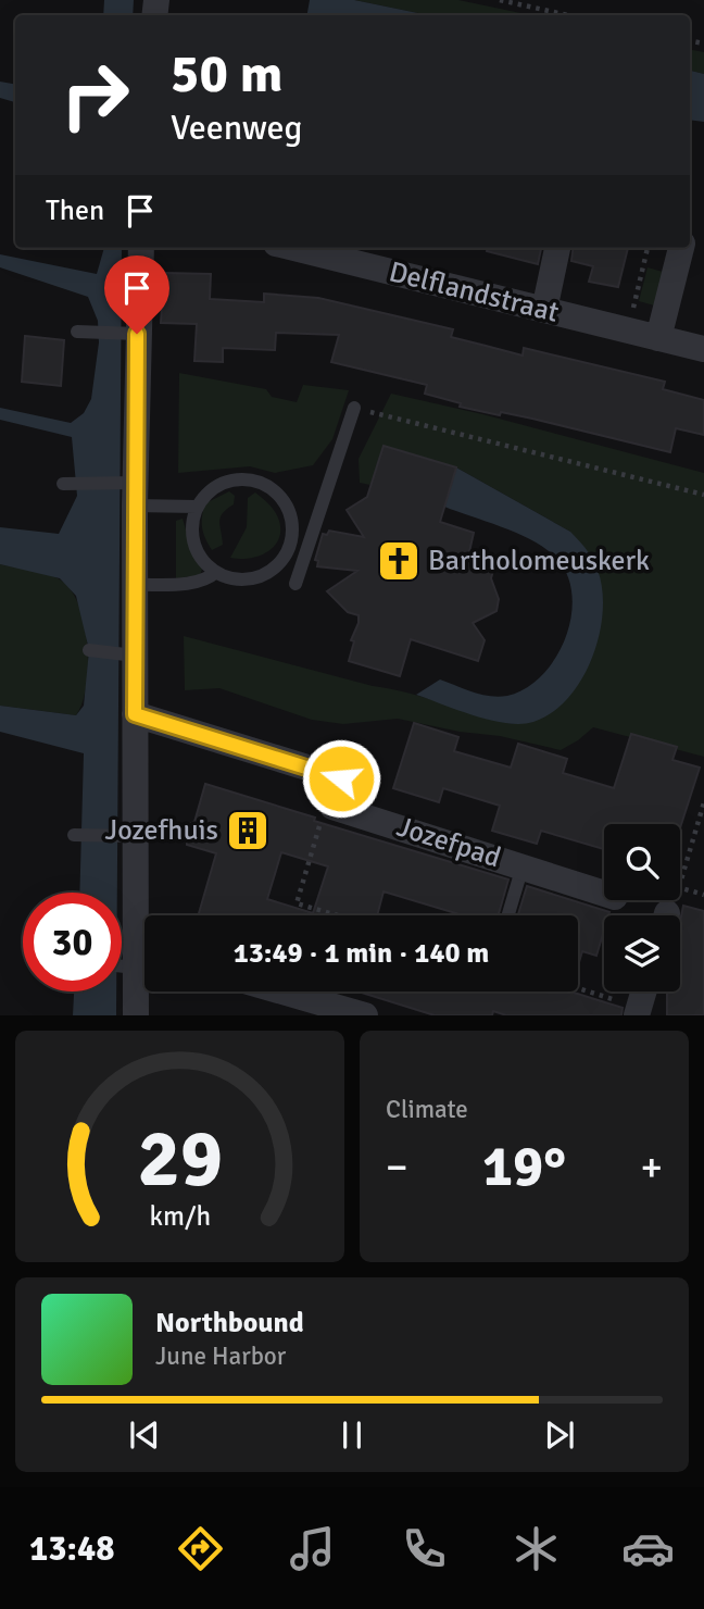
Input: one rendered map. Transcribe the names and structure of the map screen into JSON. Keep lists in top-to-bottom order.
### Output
{
  "streets": {
    "street": ["Delflandstraat", "Jozefpad"]
  },
  "places": {
    "church": ["Bartholomeuskerk"],
    "building": ["Jozefhuis"]
  },
  "page": {
    "turn": ["50 m", "Veenweg"],
    "then": "Then",
    "limit": "30",
    "trip": "13:49 · 1 min · 140 m",
    "tile": "Climate",
    "heat": ["−", "19°", "+"],
    "song": ["Northbound", "June Harbor"],
    "tabs": "13:48",
    "gauge": ["29", "km/h"]
  }
}
